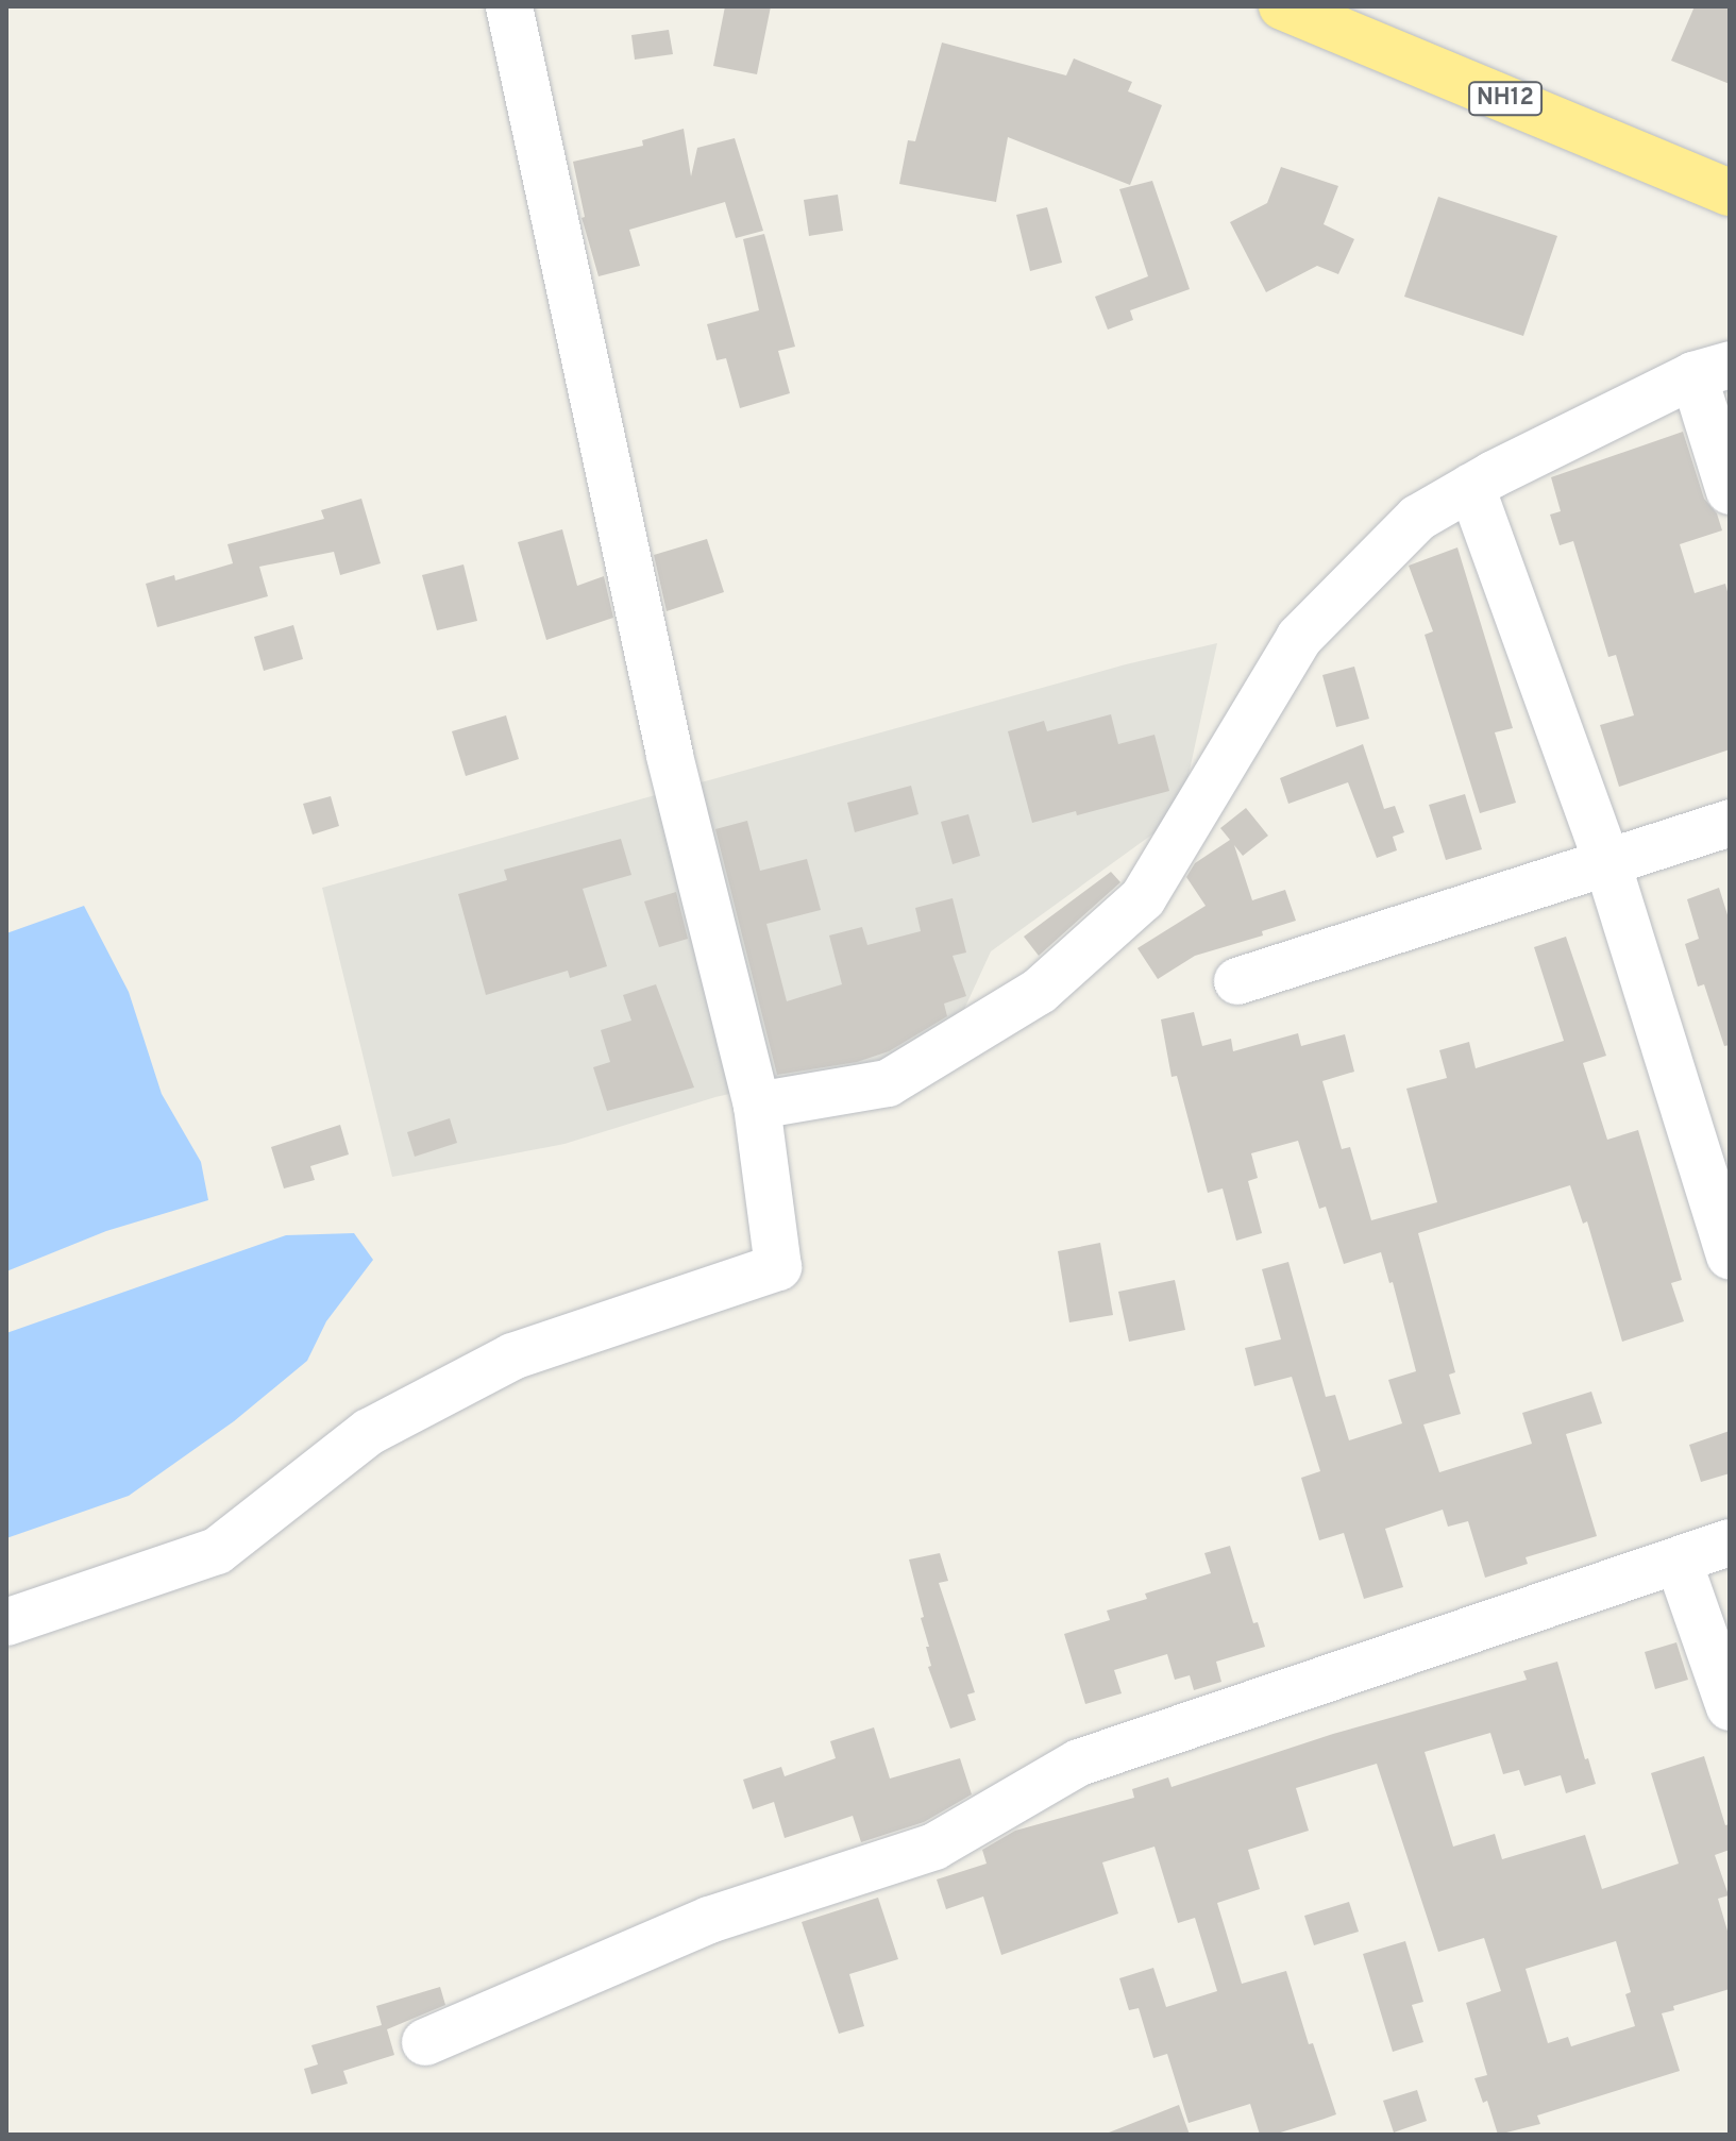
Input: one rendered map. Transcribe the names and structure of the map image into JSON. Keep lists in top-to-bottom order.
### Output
{
  "streets": {
    "highway": ["NH12"]
  }
}
